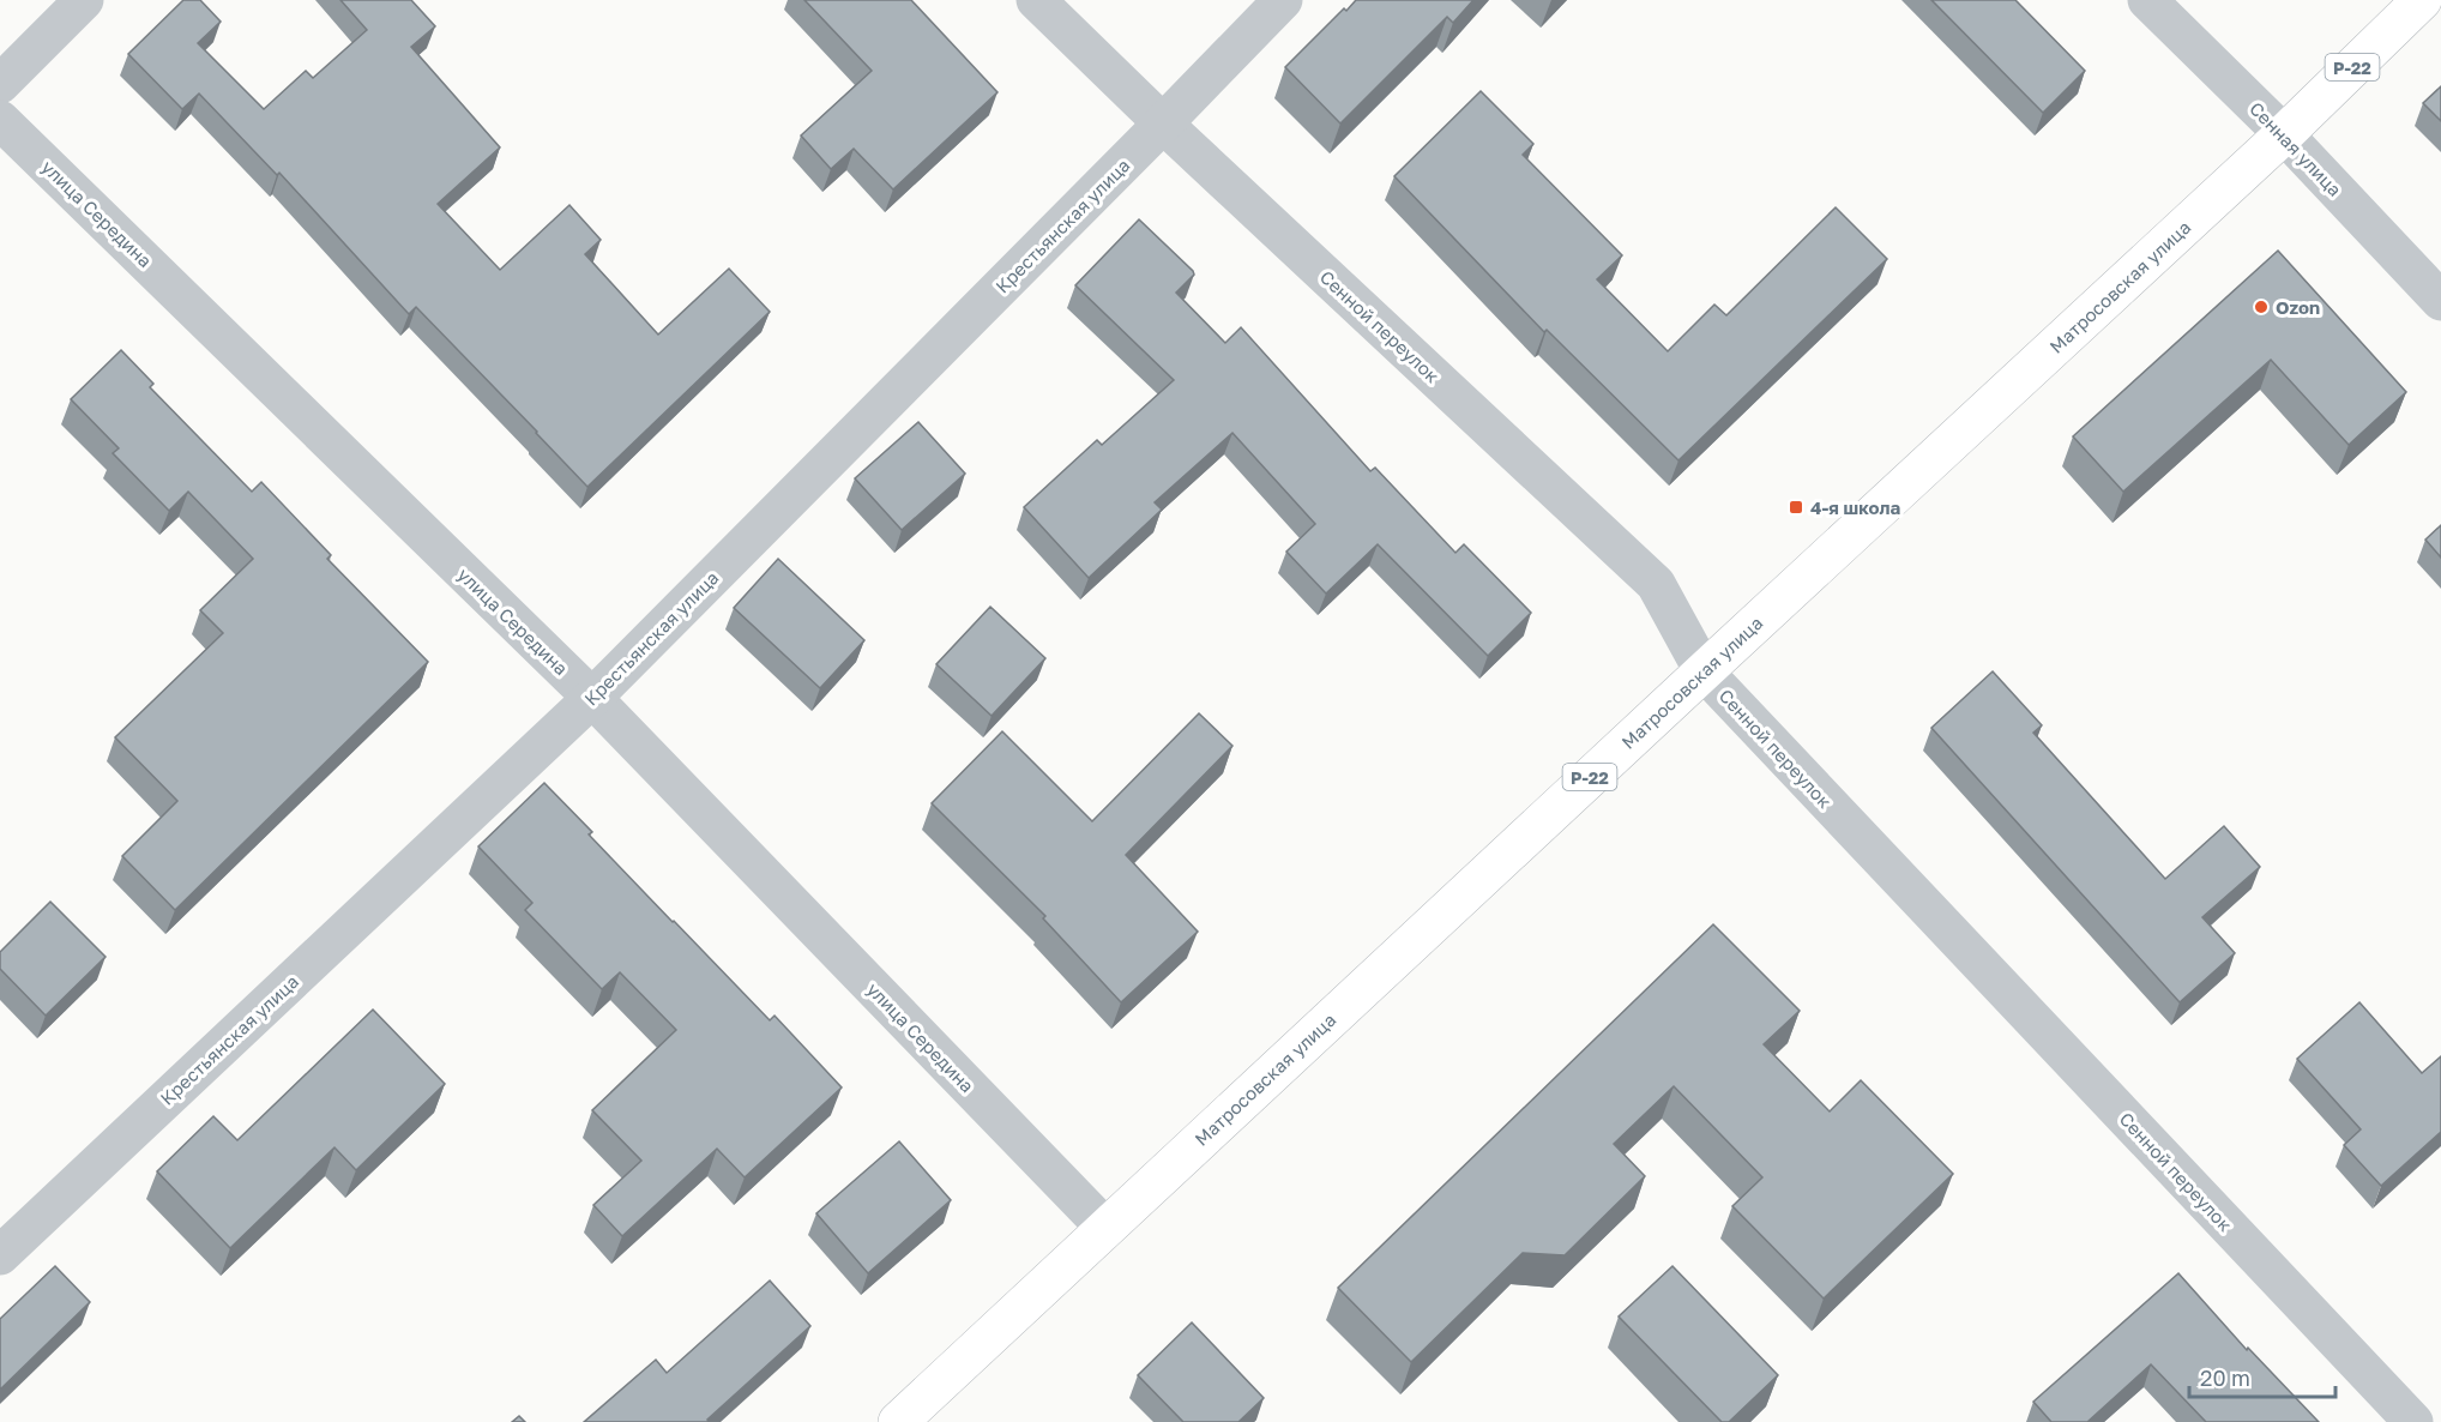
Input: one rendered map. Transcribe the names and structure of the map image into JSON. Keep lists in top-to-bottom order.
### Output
{
  "streets": {
    "highway": ["Р-22", "Матросовская улица"],
    "street": [
      "Сенная улица",
      "улица Середина",
      "Крестьянская улица",
      "Сенной переулок"
    ]
  },
  "crossings": [
    ["Сенная улица", "Матросовская улица"],
    ["улица Середина", "Крестьянская улица"],
    ["улица Середина", "Матросовская улица"],
    ["Крестьянская улица", "Сенной переулок"],
    ["Матросовская улица", "Сенной переулок"]
  ],
  "places": {
    "other": ["Ozon"],
    "transit": ["4-я школа"]
  },
  "scale_bar": "20 m"
}
